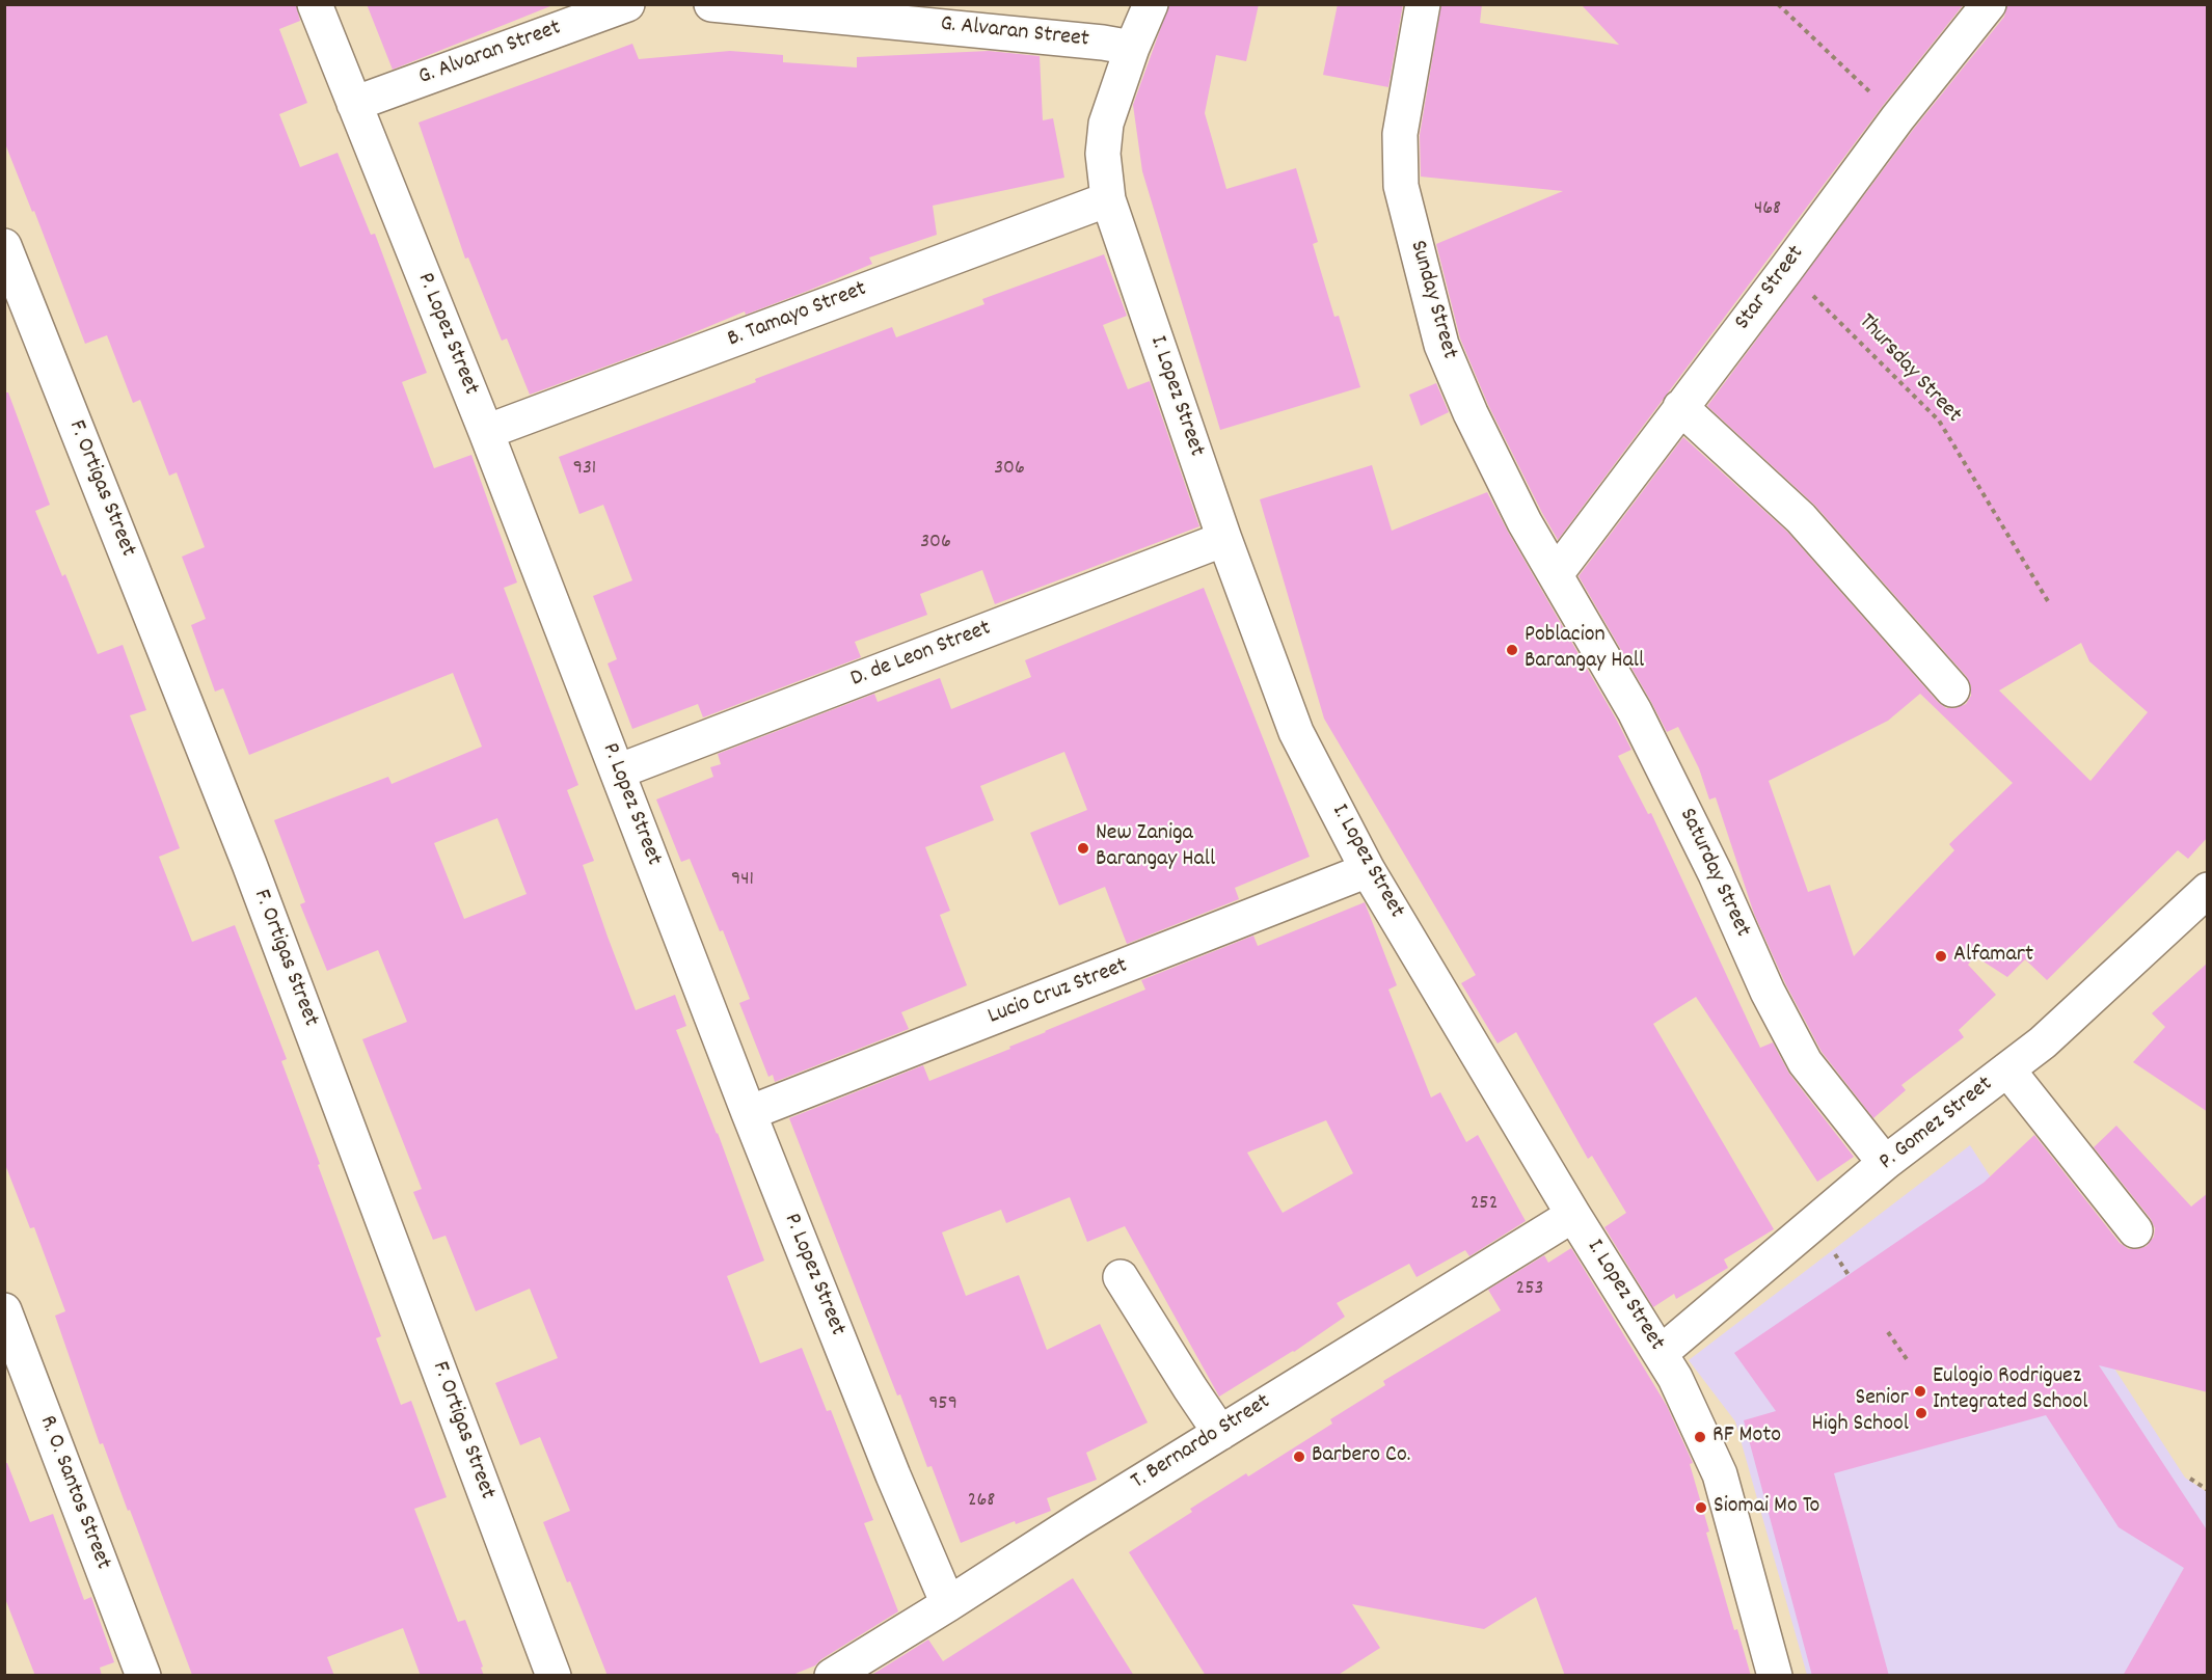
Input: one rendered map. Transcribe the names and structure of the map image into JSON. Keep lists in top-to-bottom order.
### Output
{
  "streets": {
    "street": [
      "G. Alvaran Street",
      "Star Street",
      "Sunday Street",
      "B. Tamayo Street",
      "P. Lopez Street",
      "I. Lopez Street",
      "F. Ortigas Street",
      "D. de Leon Street",
      "Saturday Street",
      "Lucio Cruz Street",
      "P. Gomez Street",
      "T. Bernardo Street",
      "R. O. Santos Street"
    ],
    "path": ["Thursday Street"]
  },
  "crossings": [
    ["G. Alvaran Street", "P. Lopez Street"],
    ["G. Alvaran Street", "I. Lopez Street"],
    ["Star Street", "Sunday Street"],
    ["Star Street", "Thursday Street"],
    ["Star Street", "Saturday Street"],
    ["Sunday Street", "Saturday Street"],
    ["B. Tamayo Street", "P. Lopez Street"],
    ["B. Tamayo Street", "I. Lopez Street"],
    ["P. Lopez Street", "D. de Leon Street"],
    ["P. Lopez Street", "Lucio Cruz Street"],
    ["P. Lopez Street", "T. Bernardo Street"],
    ["I. Lopez Street", "D. de Leon Street"],
    ["I. Lopez Street", "Lucio Cruz Street"],
    ["I. Lopez Street", "P. Gomez Street"],
    ["I. Lopez Street", "T. Bernardo Street"],
    ["Saturday Street", "P. Gomez Street"]
  ],
  "places": [
    "Poblacion Barangay Hall",
    "New Zaniga Barangay Hall",
    "Alfamart",
    "Eulogio Rodriguez Integrated School",
    "Senior High School",
    "RF Moto",
    "Barbero Co.",
    "Siomai Mo To"
  ],
  "house_numbers": [
    "468",
    "931",
    "306",
    "306",
    "941",
    "252",
    "253",
    "959",
    "268"
  ]
}
